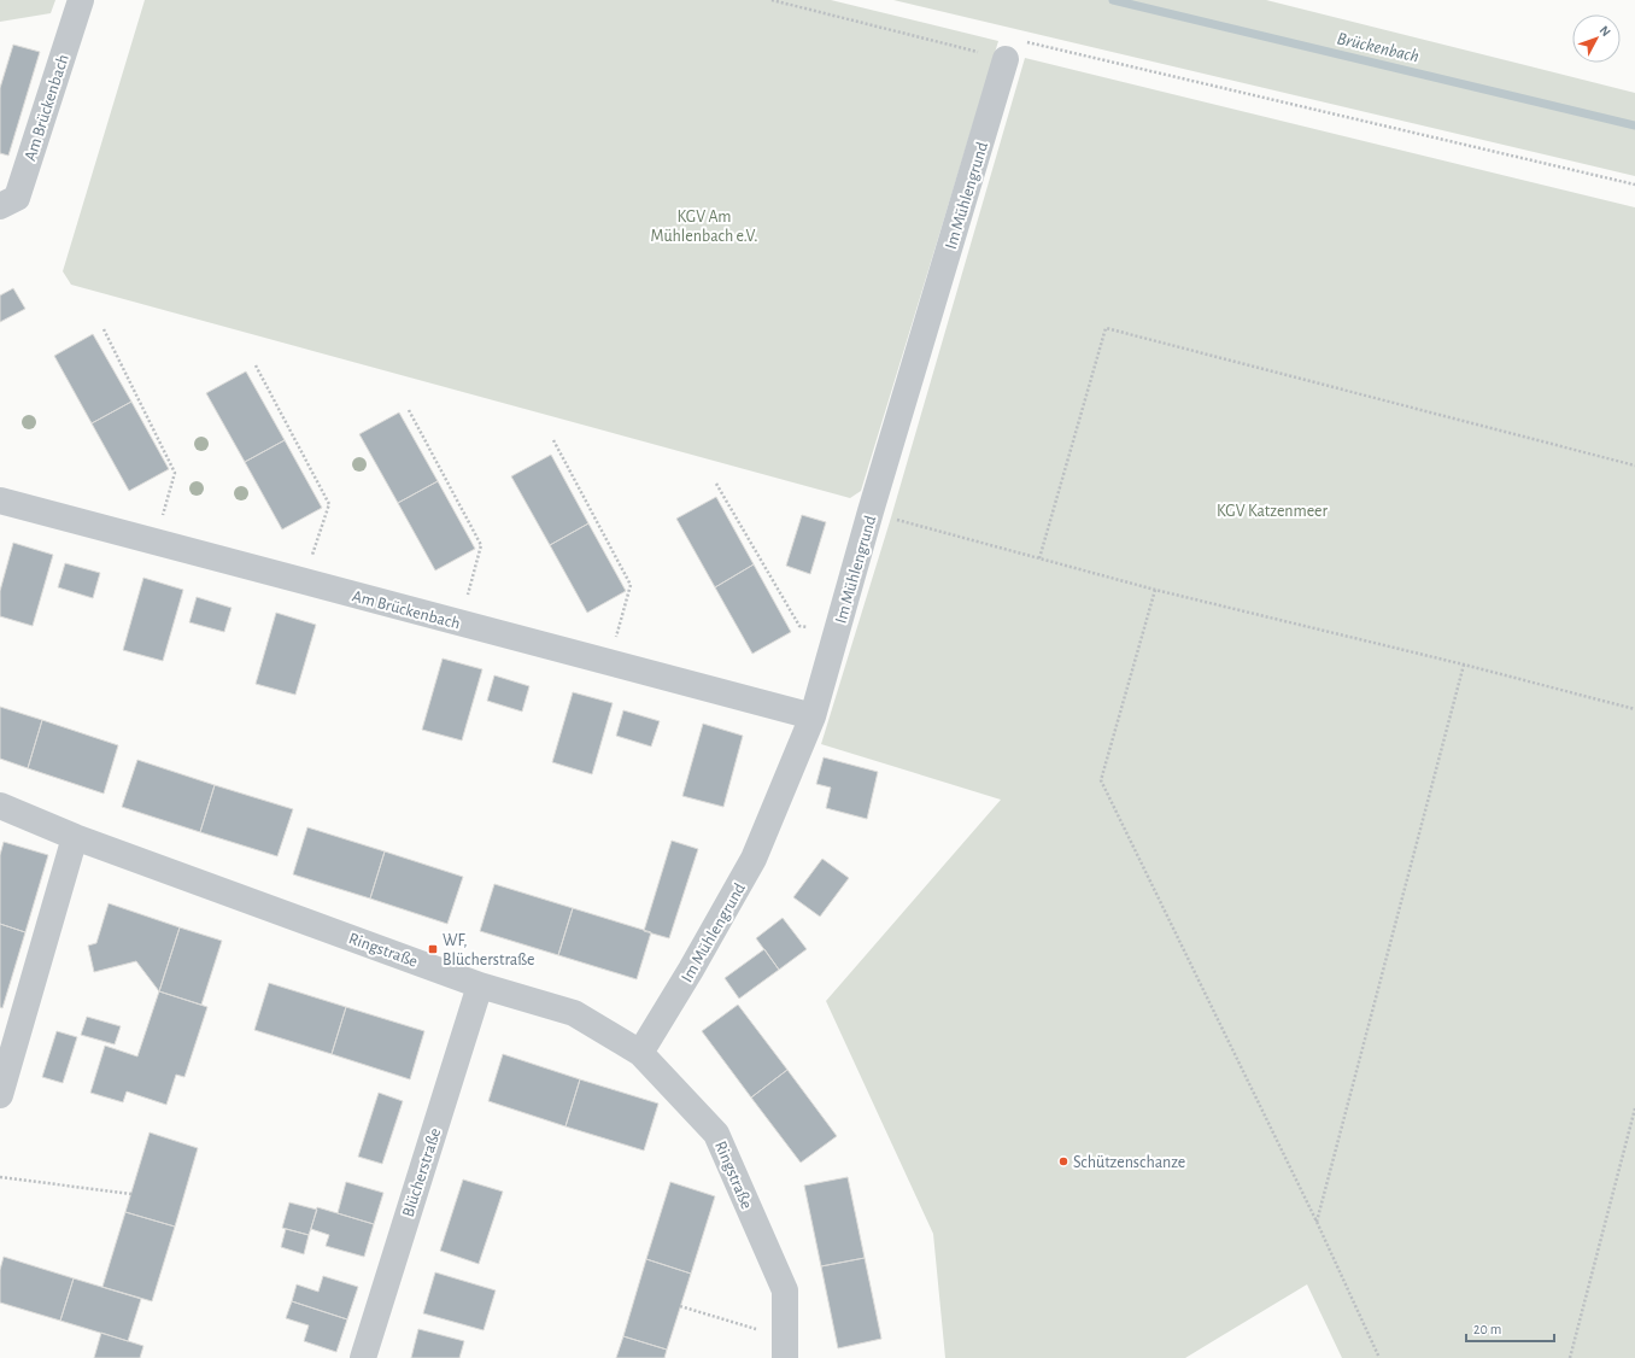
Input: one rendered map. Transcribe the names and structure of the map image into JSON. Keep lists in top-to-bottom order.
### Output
{
  "streets": {
    "street": [
      "Am Brückenbach",
      "Im Mühlengrund",
      "Ringstraße",
      "Blücherstraße"
    ]
  },
  "crossings": [
    ["Am Brückenbach", "Im Mühlengrund"],
    ["Im Mühlengrund", "Ringstraße"],
    ["Ringstraße", "Blücherstraße"]
  ],
  "water": ["Brückenbach"],
  "parks": ["KGV Am Mühlenbach e.V.", "KGV Katzenmeer"],
  "places": {
    "transit": ["WF, Blücherstraße"],
    "other": ["Schützenschanze"]
  },
  "scale_bar": "20 m",
  "north": "top right"
}
